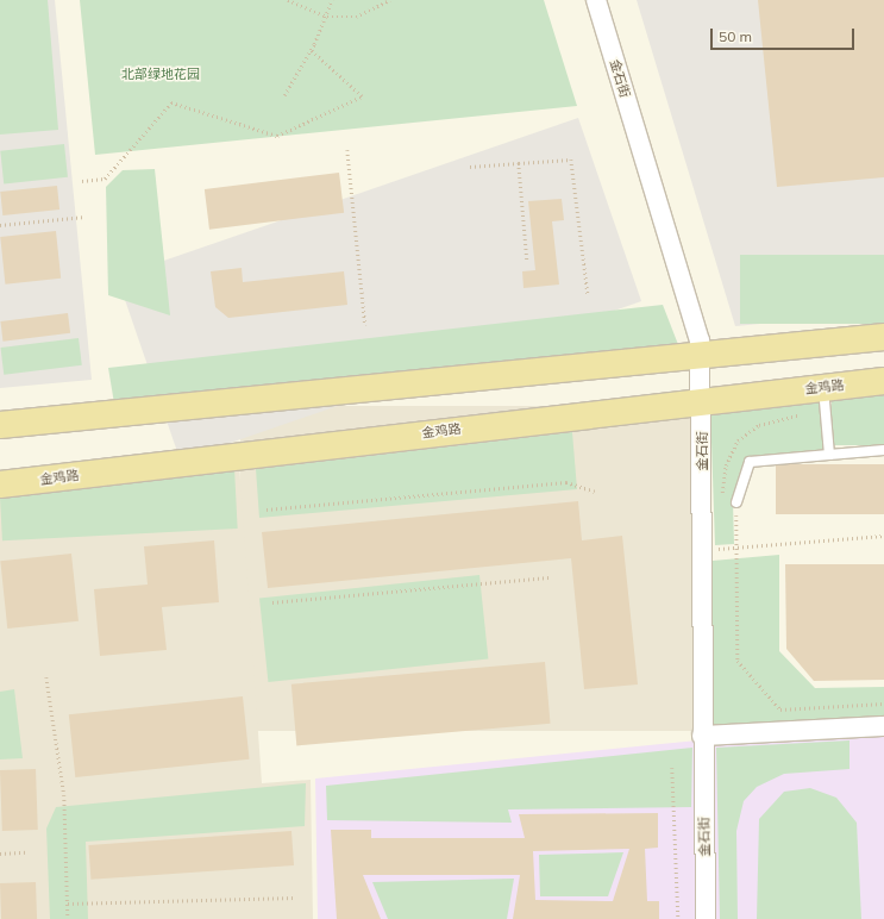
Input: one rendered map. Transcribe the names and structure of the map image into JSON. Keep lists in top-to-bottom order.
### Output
{
  "streets": {
    "main road": ["金鸡路"],
    "street": ["金石街"]
  },
  "crossings": [
    ["金石街", "金鸡路"]
  ],
  "parks": ["北部绿地花园"],
  "scale_bar": "50 m"
}
